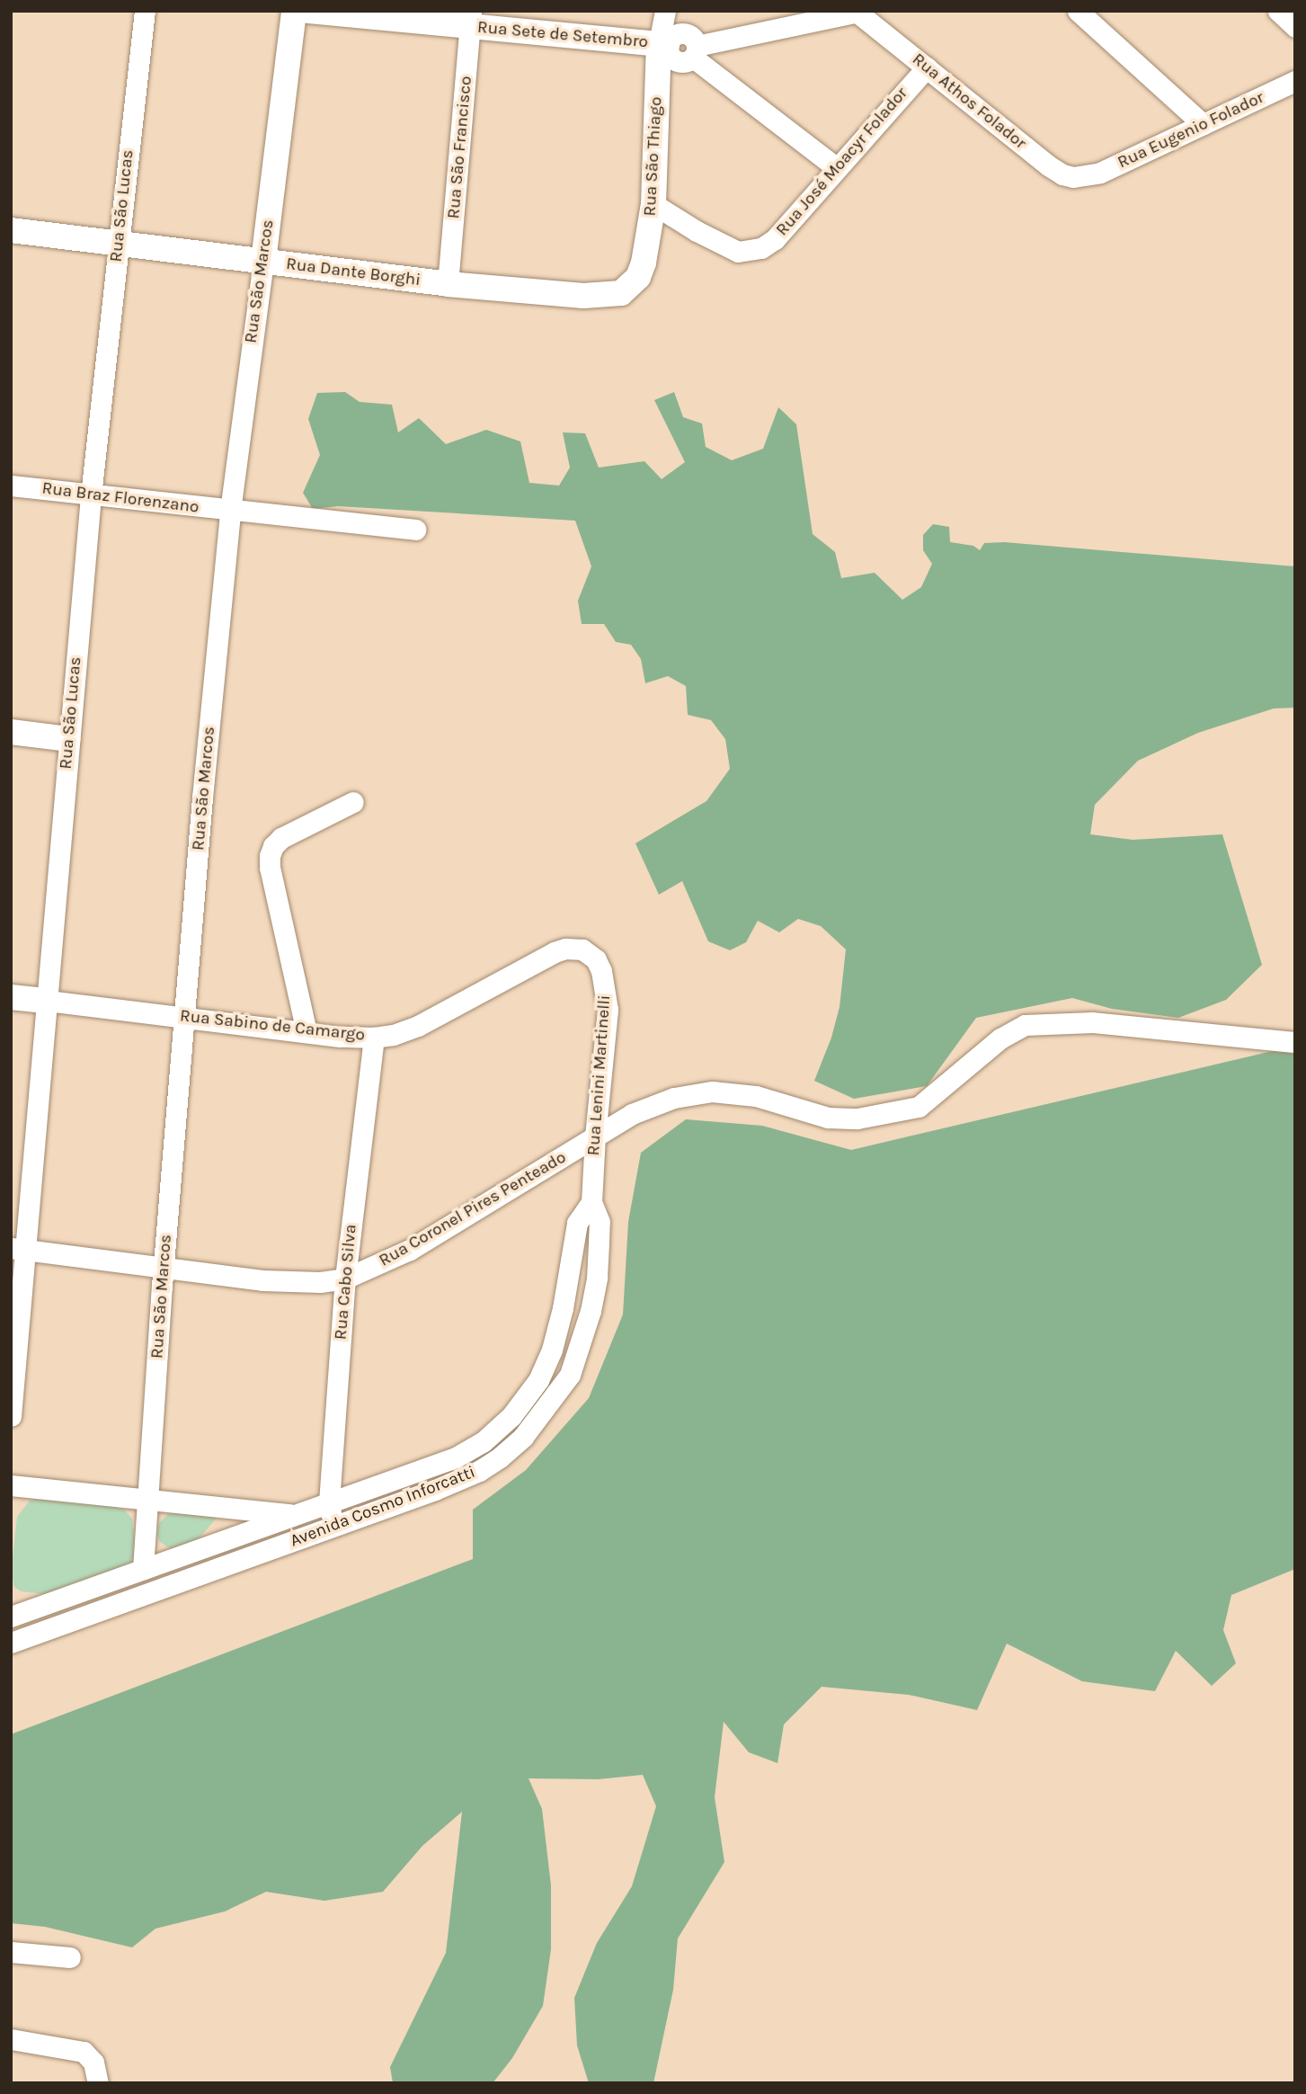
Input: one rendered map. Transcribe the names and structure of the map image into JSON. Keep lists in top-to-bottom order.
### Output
{
  "streets": {
    "street": [
      "Rua Sete de Setembro",
      "Rua Athos Folador",
      "Rua Eugenio Folador",
      "Rua São Francisco",
      "Rua São Thiago",
      "Rua José Moacyr Folador",
      "Rua São Lucas",
      "Rua Dante Borghi",
      "Rua São Marcos",
      "Rua Braz Florenzano",
      "Rua Sabino de Camargo",
      "Rua Lenini Martinelli",
      "Rua Coronel Pires Penteado",
      "Rua Cabo Silva",
      "Avenida Cosmo Inforcatti"
    ]
  },
  "crossings": [
    ["Rua Sete de Setembro", "Rua São Francisco"],
    ["Rua Sete de Setembro", "Rua São Thiago"],
    ["Rua Athos Folador", "Rua Eugenio Folador"],
    ["Rua Athos Folador", "Rua José Moacyr Folador"],
    ["Rua São Francisco", "Rua Dante Borghi"],
    ["Rua São Thiago", "Rua José Moacyr Folador"],
    ["Rua São Thiago", "Rua Dante Borghi"],
    ["Rua São Lucas", "Rua Dante Borghi"],
    ["Rua São Lucas", "Rua Braz Florenzano"],
    ["Rua São Lucas", "Rua Sabino de Camargo"],
    ["Rua São Lucas", "Rua Coronel Pires Penteado"],
    ["Rua Dante Borghi", "Rua São Marcos"],
    ["Rua São Marcos", "Rua Braz Florenzano"],
    ["Rua São Marcos", "Rua Sabino de Camargo"],
    ["Rua São Marcos", "Rua Coronel Pires Penteado"],
    ["Rua São Marcos", "Avenida Cosmo Inforcatti"],
    ["Rua Sabino de Camargo", "Rua Lenini Martinelli"],
    ["Rua Sabino de Camargo", "Rua Cabo Silva"],
    ["Rua Lenini Martinelli", "Rua Coronel Pires Penteado"],
    ["Rua Lenini Martinelli", "Avenida Cosmo Inforcatti"],
    ["Rua Coronel Pires Penteado", "Rua Cabo Silva"],
    ["Rua Cabo Silva", "Avenida Cosmo Inforcatti"]
  ]
}
